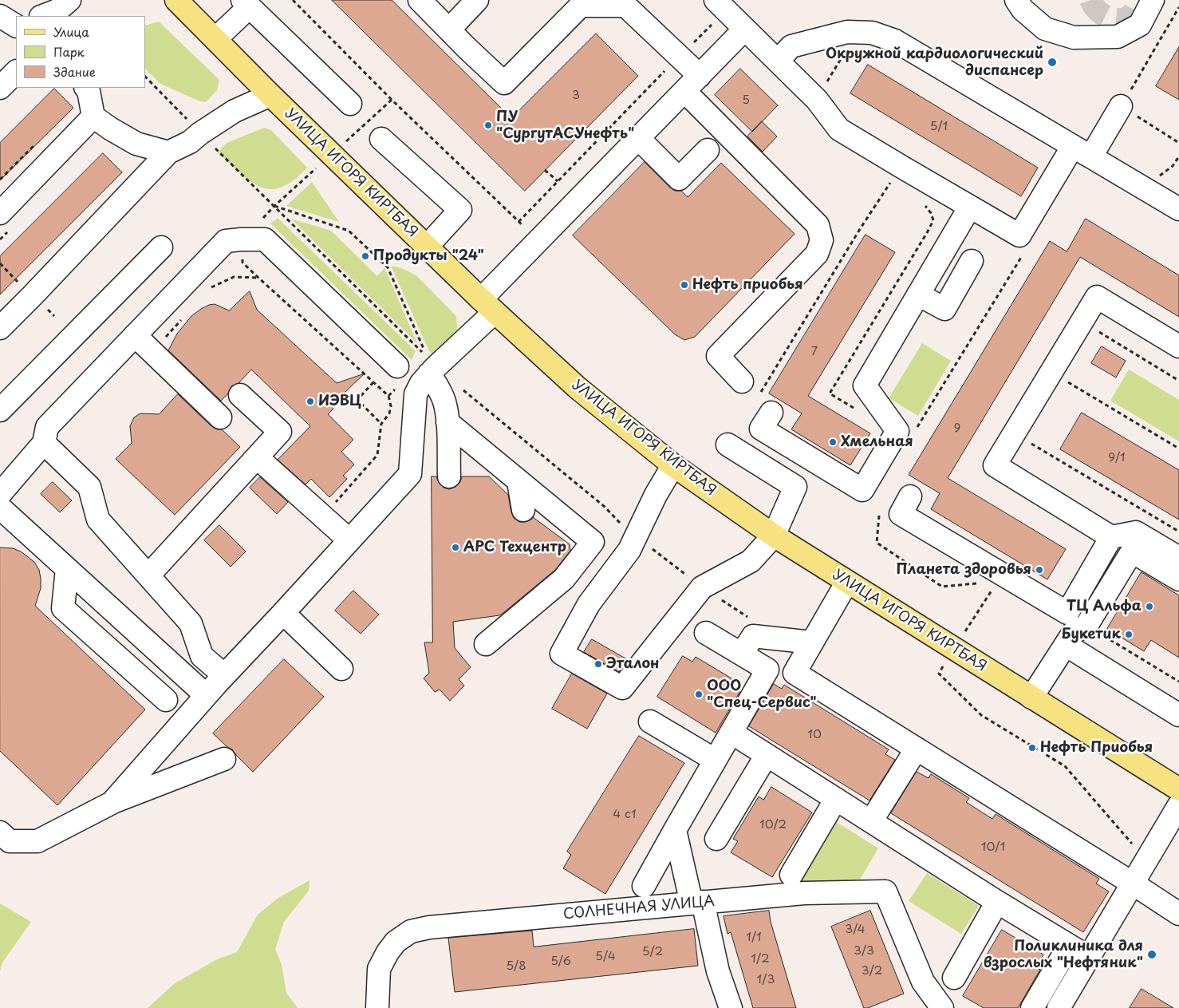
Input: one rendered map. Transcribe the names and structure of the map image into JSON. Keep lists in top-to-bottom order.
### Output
{
  "streets": {
    "main road": ["УЛИЦА ИГОРЯ КИРТБАЯ"],
    "street": ["СОЛНЕЧНАЯ УЛИЦА"]
  },
  "places": [
    "Окружной кардиологический диспансер",
    "ПУ \"СургутАСУнефть\"",
    "Продукты \"24\"",
    "Нефть приобья",
    "ИЭВЦ",
    "Хмельная",
    "АРС Техцентр",
    "Планета здоровья",
    "ТЦ Альфа",
    "Букетик",
    "Эталон",
    "ООО \"Спец-Сервис\"",
    "Нефть Приобья",
    "Поликлиника для взрослых \"Нефтяник\""
  ],
  "house_numbers": [
    "3",
    "5",
    "5/1",
    "7",
    "9",
    "9/1",
    "10",
    "4 с1",
    "10/2",
    "10/1",
    "3/4",
    "1/1",
    "3/3",
    "5/2",
    "5/4",
    "1/2",
    "5/6",
    "5/8",
    "3/2",
    "1/3"
  ],
  "legend": ["Улица", "Парк", "Здание"]
}
